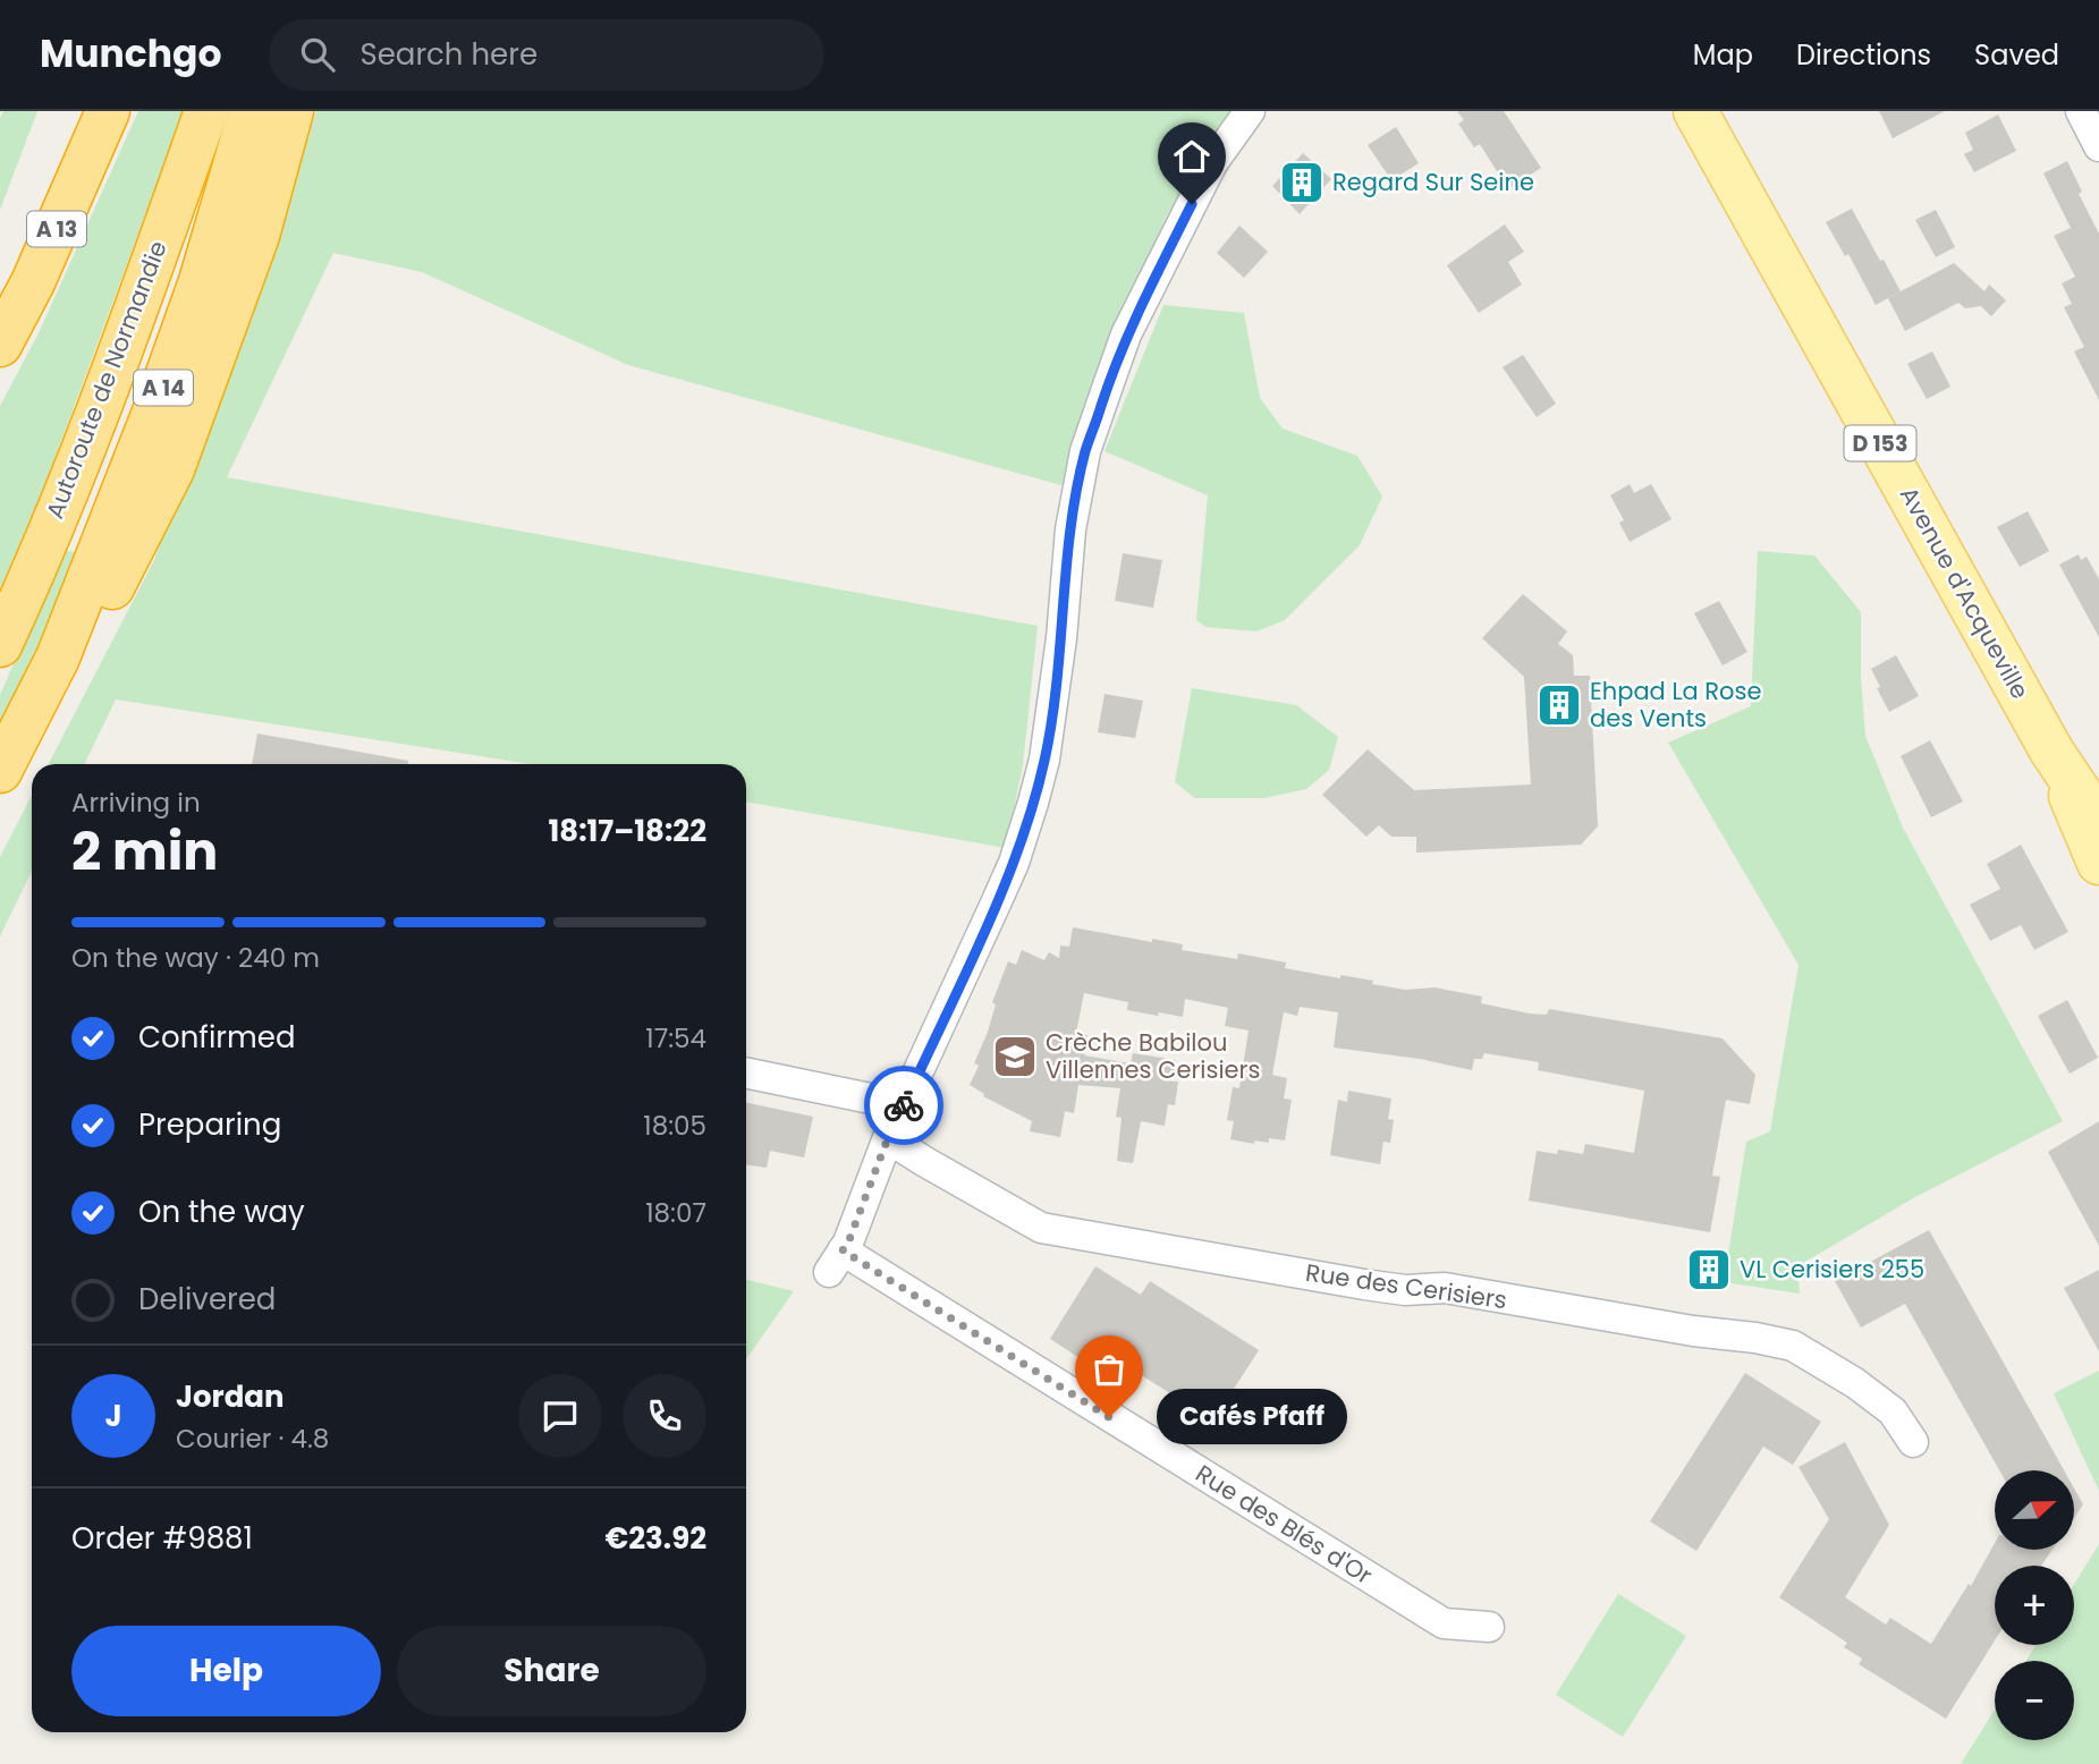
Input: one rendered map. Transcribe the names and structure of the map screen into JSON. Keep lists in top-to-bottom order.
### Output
{
  "streets": {
    "highway": ["A 13", "Autoroute de Normandie", "A 14"],
    "main road": ["D 153", "Avenue d'Acqueville"],
    "street": ["Rue des Cerisiers", "Rue des Blés d'Or"]
  },
  "crossings": [
    ["D 153", "Avenue d'Acqueville"],
    ["Rue des Cerisiers", "Rue des Blés d'Or"]
  ],
  "places": {
    "building": ["Regard Sur Seine", "Ehpad La Rose des Vents", "VL Cerisiers 255"],
    "school or university": ["Crèche Babilou Villennes Cerisiers"],
    "other": ["Cafés Pfaff"]
  },
  "north": "right",
  "page": {
    "header": "Munchgo",
    "search": "Search here",
    "nav": ["Map", "Directions", "Saved"],
    "heading": ["2 min", "Arriving in", "18:17–18:22"],
    "panel": [
      "Jordan",
      "Courier · 4.8",
      "Order #9881",
      "€23.92"
    ],
    "bar": "On the way · 240 m",
    "list": [
      ["Confirmed", "17:54"],
      ["Preparing", "18:05"],
      ["On the way", "18:07"],
      "Delivered"
    ],
    "round": "J",
    "bubble": "Cafés Pfaff",
    "map_buttons": ["+", "−"],
    "buttons": ["Help", "Share"]
  }
}
